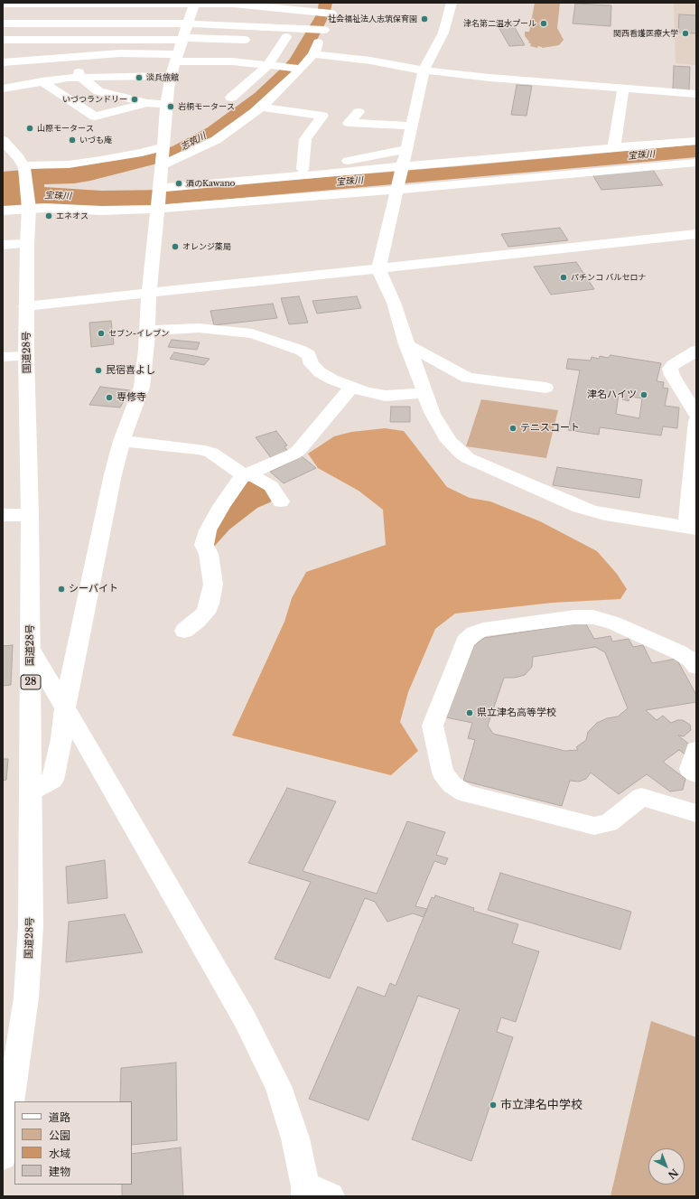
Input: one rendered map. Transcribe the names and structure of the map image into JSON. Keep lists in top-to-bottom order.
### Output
{
  "streets": {
    "main road": ["国道28号", "28"]
  },
  "water": ["志筑川", "宝珠川"],
  "places": [
    "社会福祉法人志筑保育園",
    "津名第二温水プール",
    "関西看護医療大学",
    "淡兵旅館",
    "いづつランドリー",
    "岩桐モータース",
    "山際モータース",
    "いづも庵",
    "酒のKawano",
    "エネオス",
    "オレンジ薬局",
    "パチンコ バルセロナ",
    "セブン-イレブン",
    "民宿喜よし",
    "津名ハイツ",
    "専修寺",
    "テニスコート",
    "シーバイト",
    "県立津名高等学校",
    "市立津名中学校"
  ],
  "legend": [
    "道路",
    "公園",
    "水域",
    "建物"
  ],
  "north": "bottom right"
}
